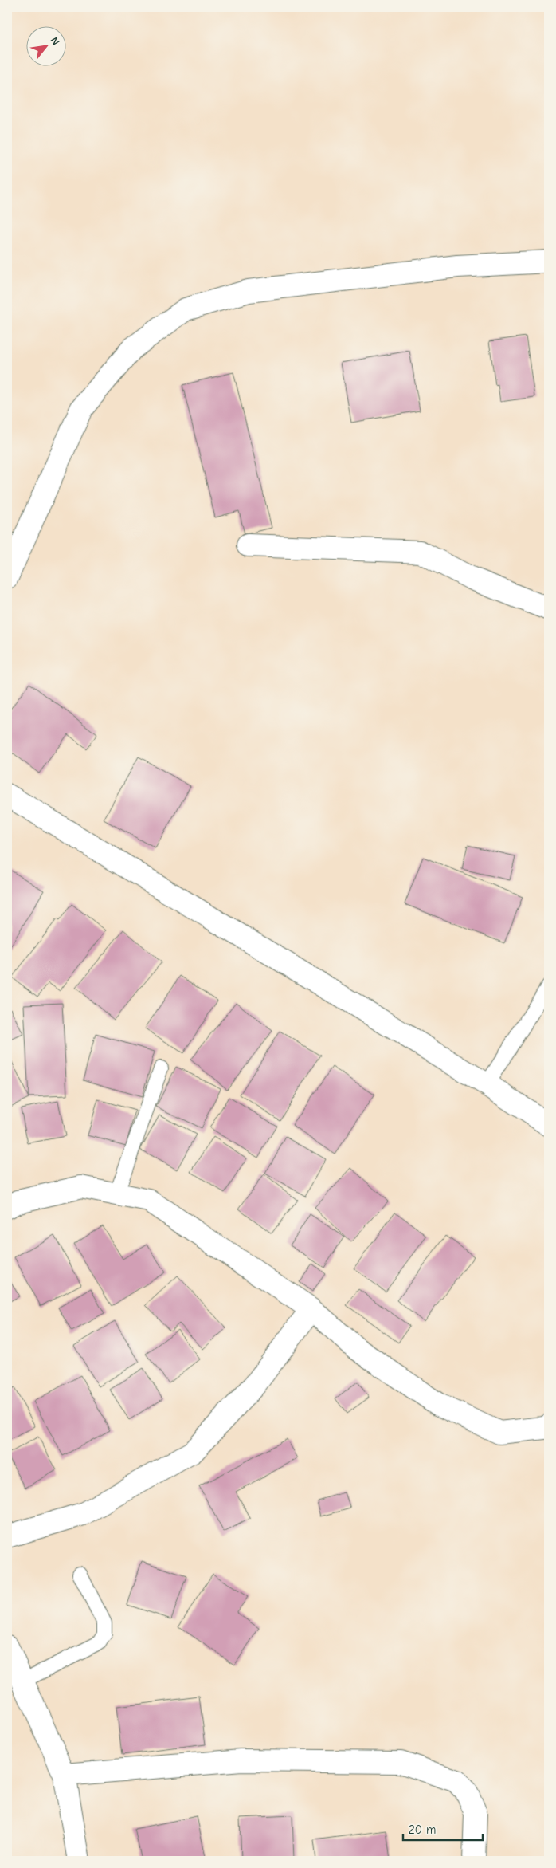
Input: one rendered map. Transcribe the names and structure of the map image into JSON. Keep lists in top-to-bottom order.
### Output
{
  "scale_bar": "20 m",
  "north": "top right"
}
